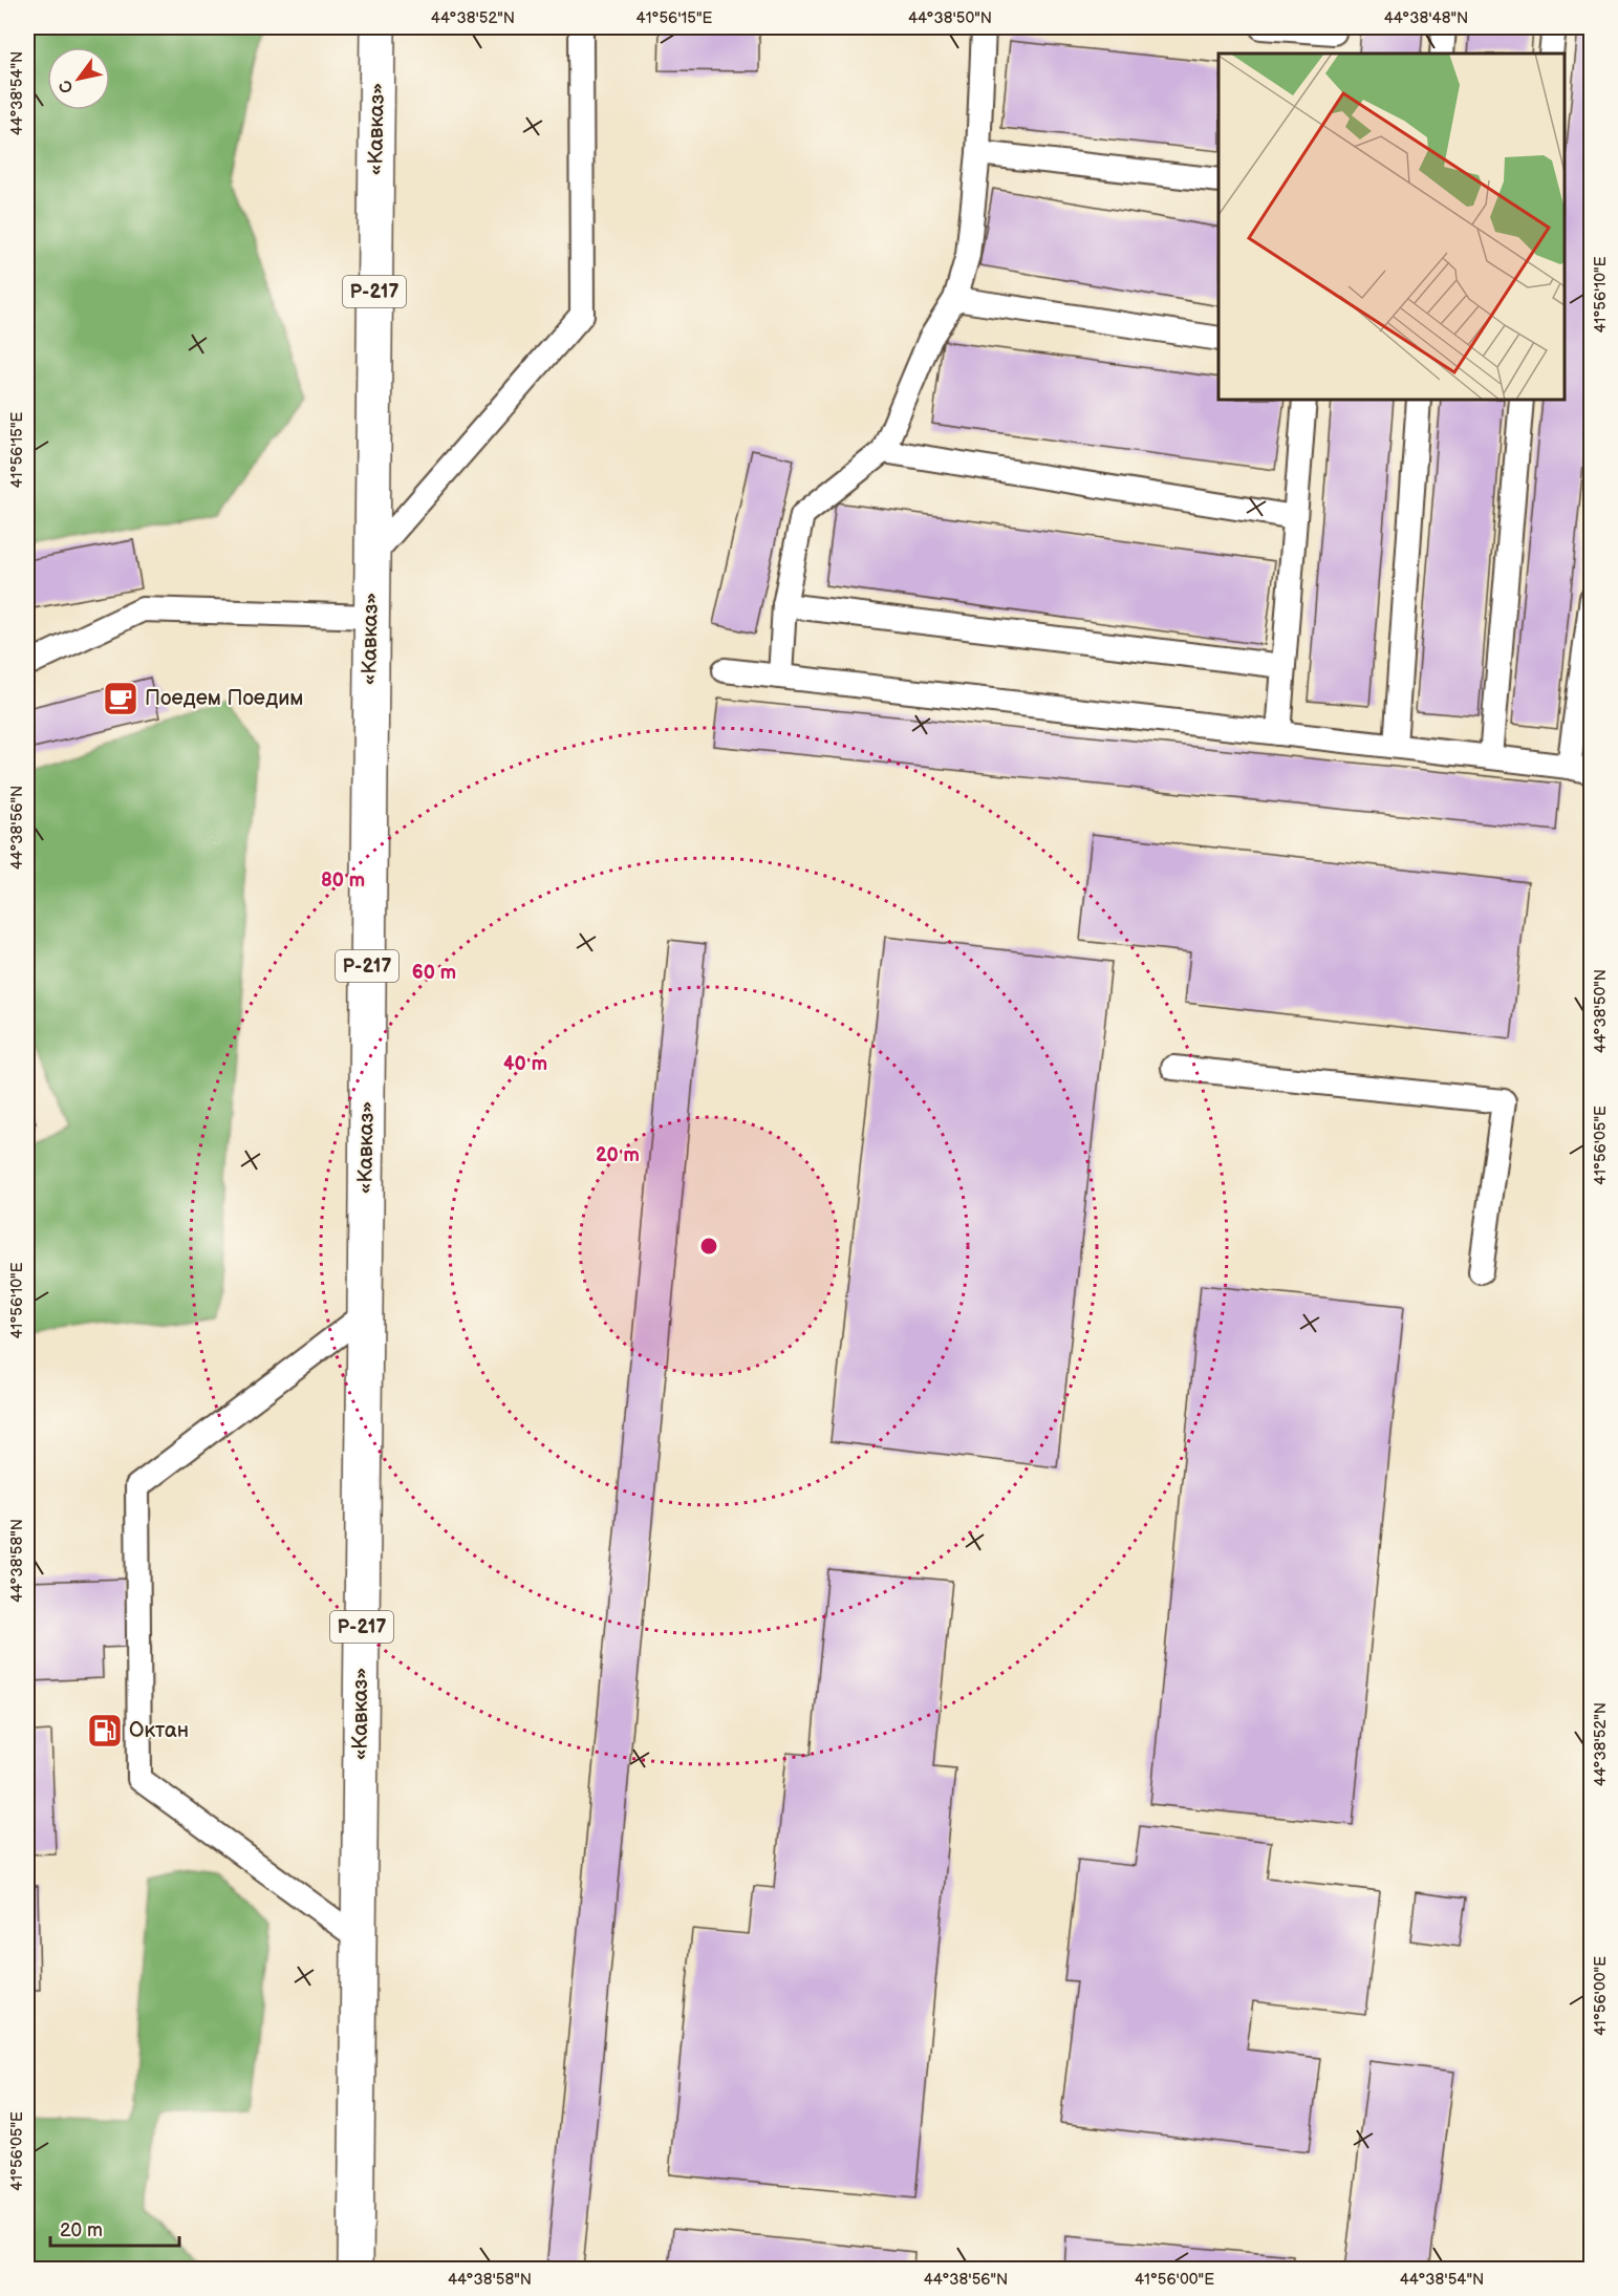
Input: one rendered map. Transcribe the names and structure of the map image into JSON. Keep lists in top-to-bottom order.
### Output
{
  "streets": {
    "highway": ["«Кавказ»", "Р-217"]
  },
  "places": {
    "cafe": ["Поедем Поедим"],
    "fuel station": ["Октан"]
  },
  "scale_bar": "20 m",
  "north": "bottom left",
  "coordinates": [
    "44°38'52\"N",
    "41°56'15\"E",
    "44°38'50\"N",
    "44°38'48\"N",
    "44°38'54\"N",
    "41°56'10\"E",
    "44°38'56\"N",
    "41°56'05\"E",
    "44°38'58\"N",
    "41°56'00\"E"
  ],
  "rings": [
    "80 m",
    "60 m",
    "40 m",
    "20 m"
  ]
}
